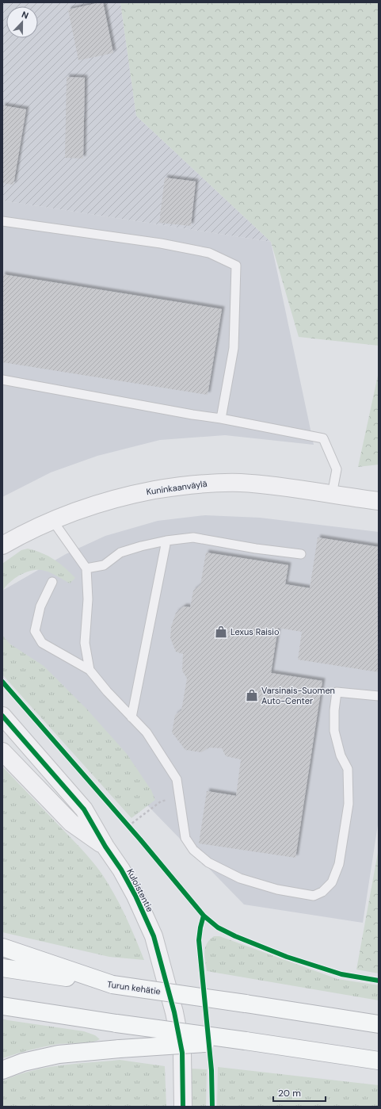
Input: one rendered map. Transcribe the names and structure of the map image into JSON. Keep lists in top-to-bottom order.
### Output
{
  "streets": {
    "highway": ["Turun kehätie"],
    "street": ["Kuninkaanväylä", "Kuloistentie"]
  },
  "places": {
    "shop": ["Lexus Raisio", "Varsinais-Suomen Auto-Center"]
  },
  "scale_bar": "20 m",
  "north": "top"
}
